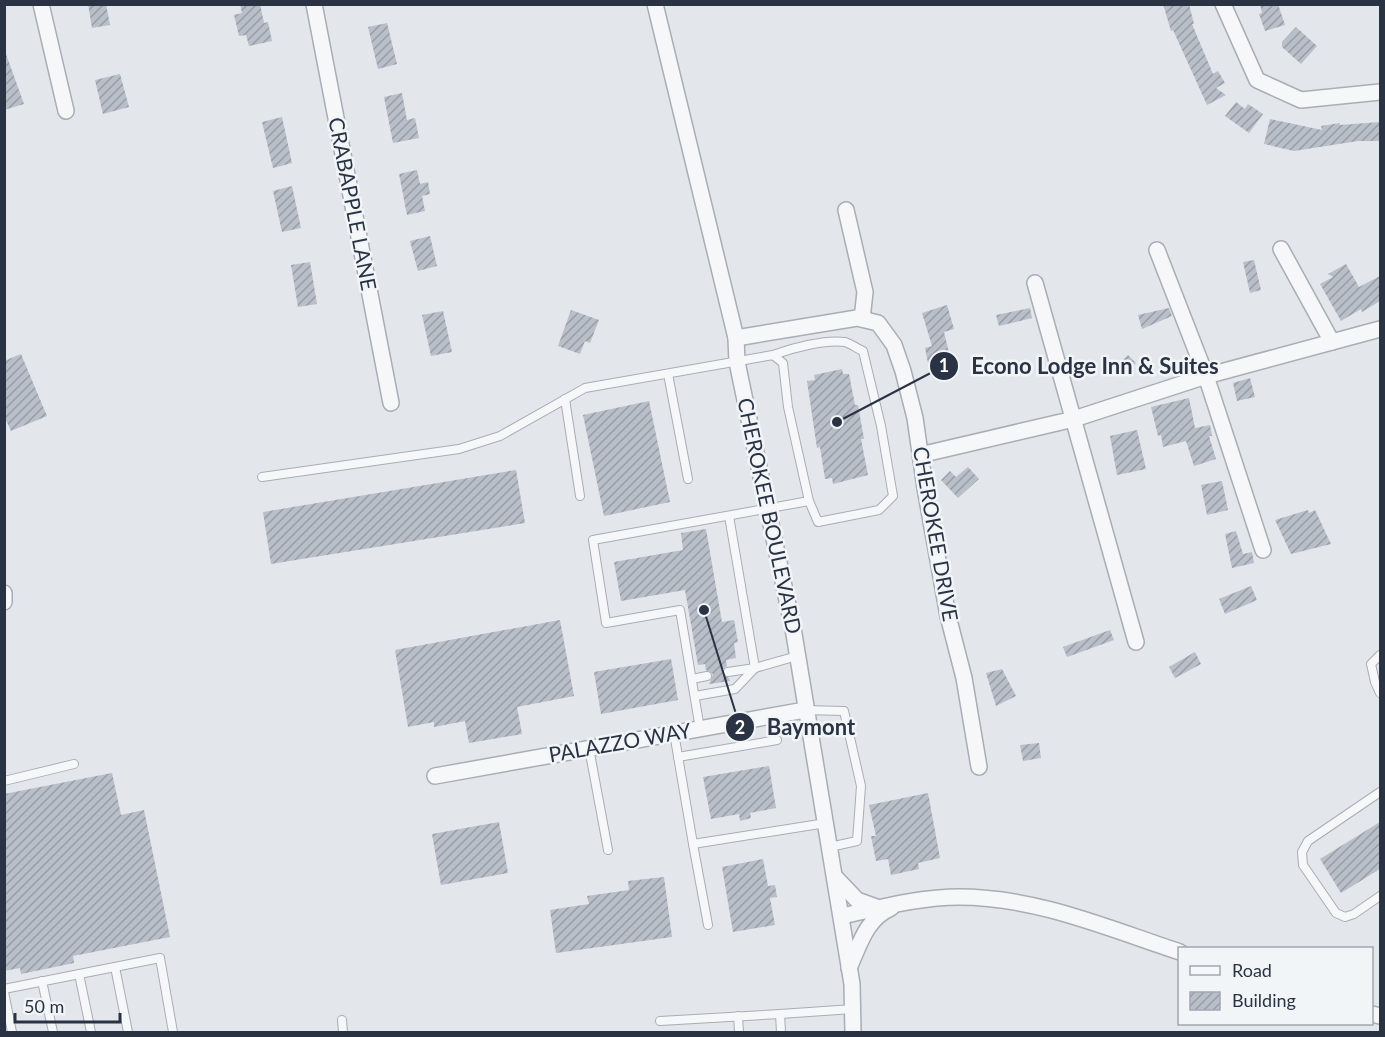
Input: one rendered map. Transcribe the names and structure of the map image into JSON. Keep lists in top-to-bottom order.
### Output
{
  "streets": {
    "street": [
      "CRABAPPLE LANE",
      "CHEROKEE BOULEVARD",
      "CHEROKEE DRIVE",
      "PALAZZO WAY"
    ]
  },
  "crossings": [
    ["CHEROKEE BOULEVARD", "PALAZZO WAY"]
  ],
  "places": ["Econo Lodge Inn & Suites", "Baymont"],
  "legend": ["Road", "Building"],
  "scale_bar": "50 m"
}
